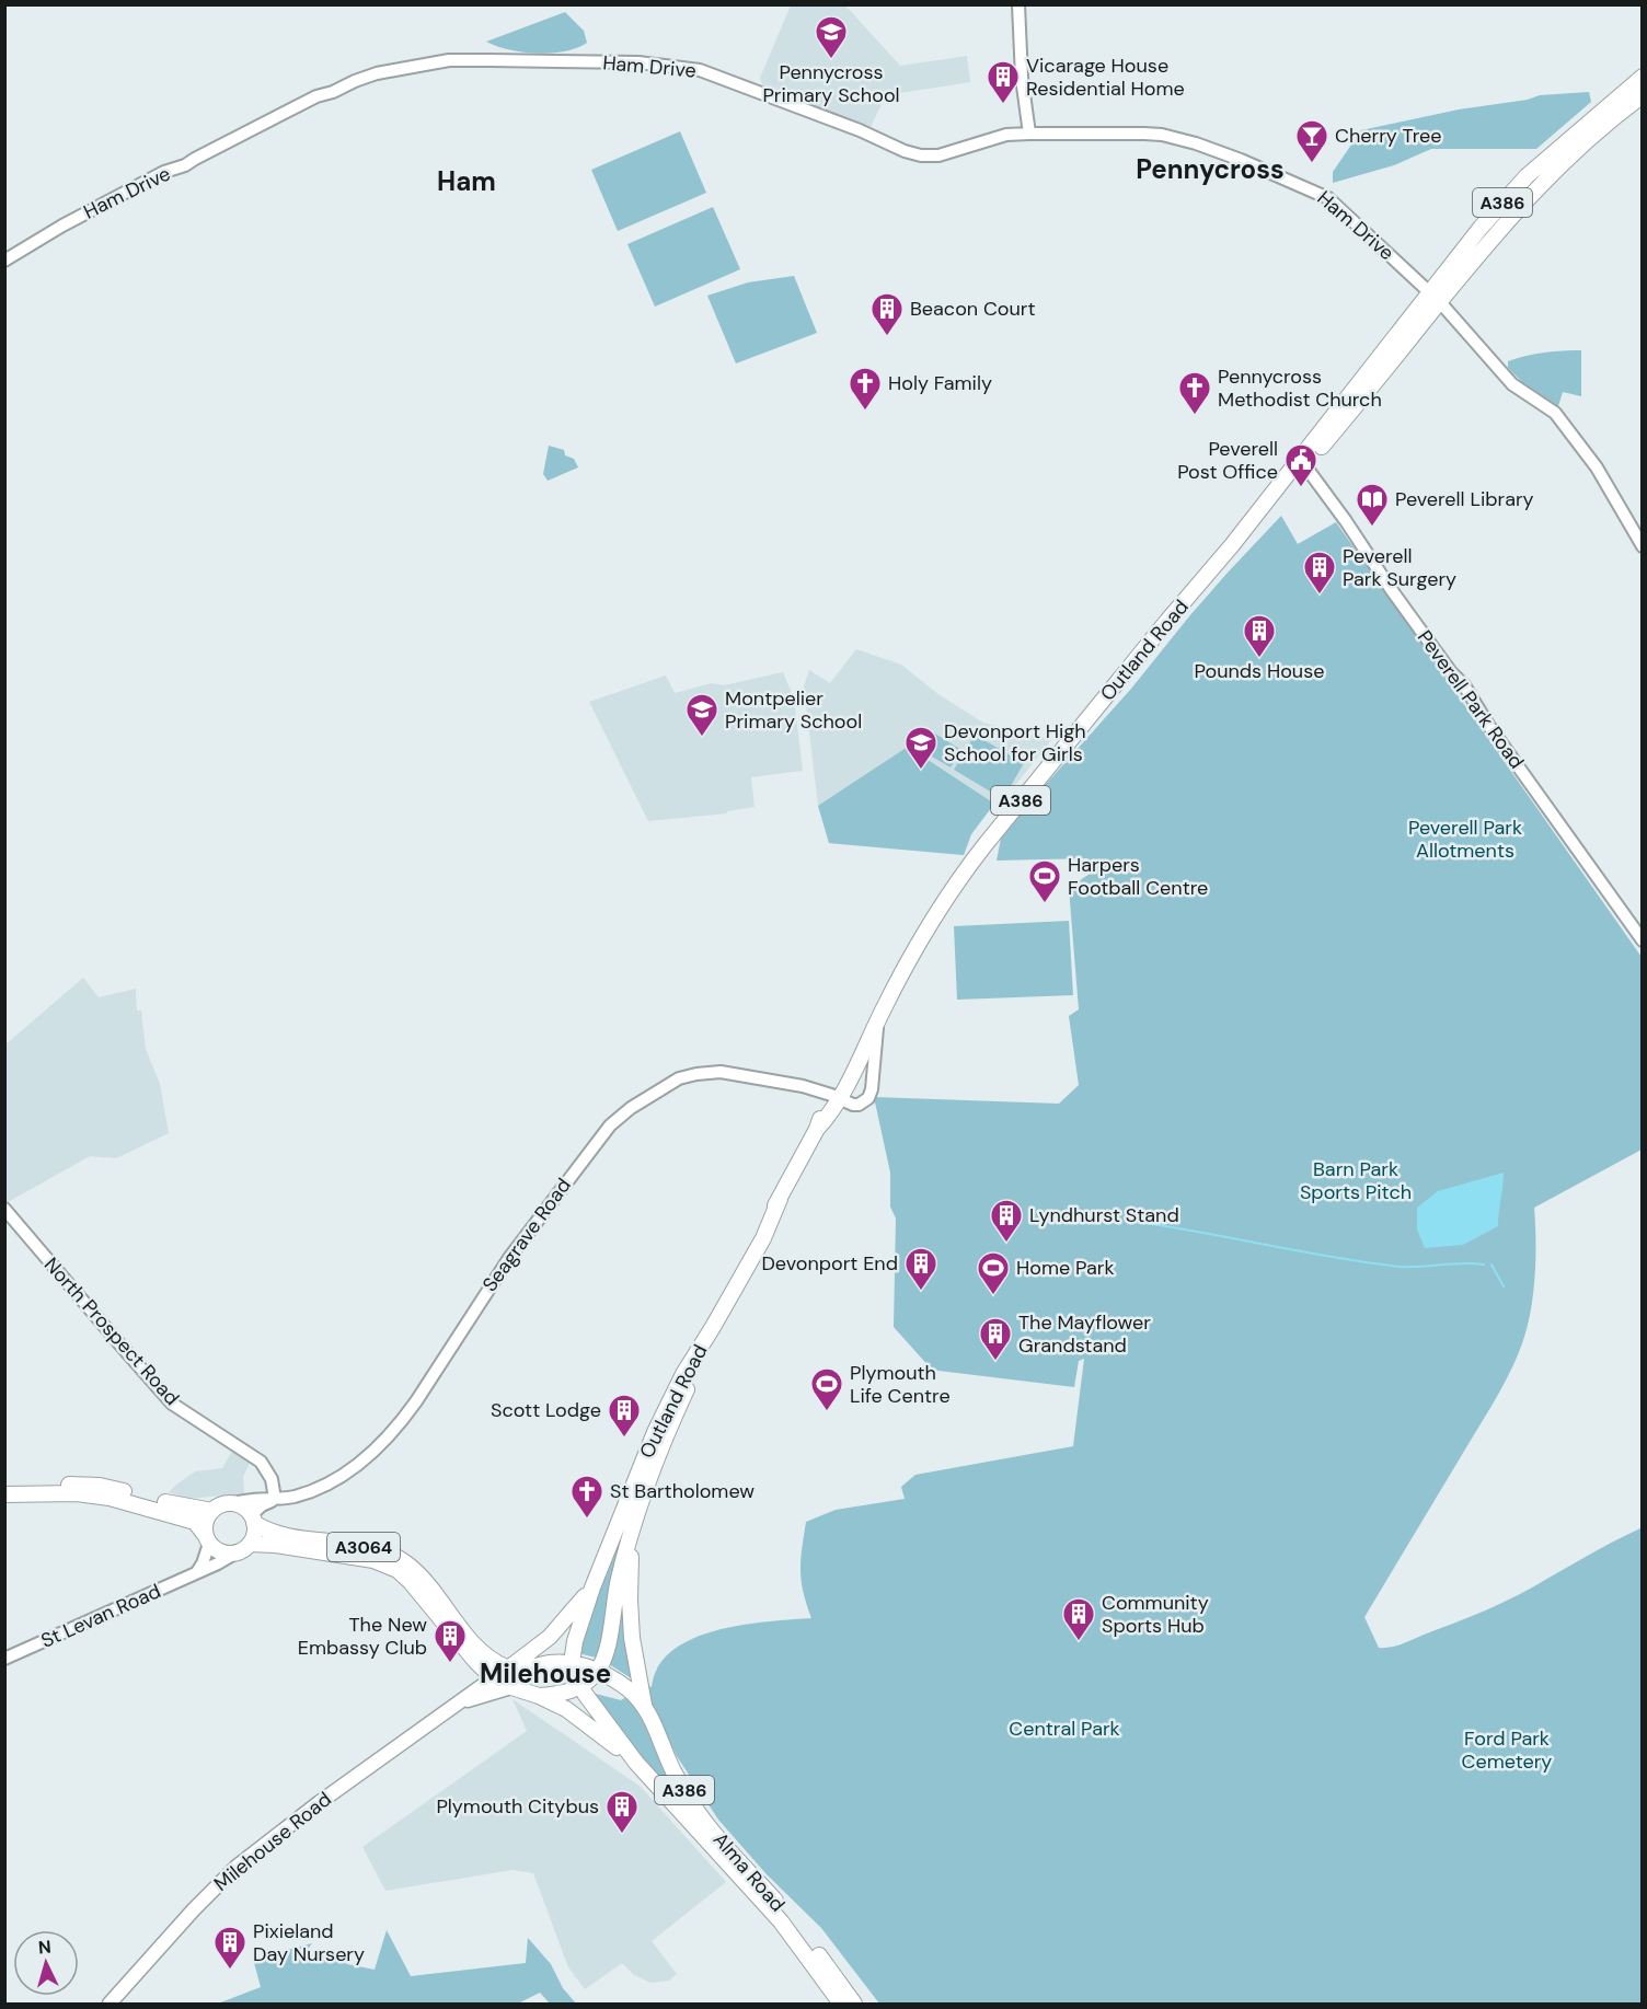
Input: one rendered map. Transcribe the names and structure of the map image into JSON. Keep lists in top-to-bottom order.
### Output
{
  "streets": {
    "main road": [
      "A386",
      "Outland Road",
      "A3064",
      "Milehouse Road",
      "Alma Road"
    ],
    "street": [
      "Ham Drive",
      "Peverell Park Road",
      "Seagrave Road",
      "North Prospect Road",
      "St Levan Road"
    ]
  },
  "crossings": [
    ["Ham Drive", "Outland Road"],
    ["Outland Road", "Peverell Park Road"],
    ["Outland Road", "Seagrave Road"],
    ["Outland Road", "A3064"],
    ["Outland Road", "Milehouse Road"],
    ["Outland Road", "Alma Road"],
    ["Seagrave Road", "North Prospect Road"],
    ["A3064", "St Levan Road"],
    ["A3064", "Milehouse Road"],
    ["A3064", "Alma Road"]
  ],
  "districts": ["Pennycross", "Ham", "Milehouse"],
  "parks": [
    "Peverell Park Allotments",
    "Barn Park Sports Pitch",
    "Central Park",
    "Ford Park Cemetery"
  ],
  "places": {
    "school or university": ["Pennycross Primary School", "Montpelier Primary School", "Devonport High School for Girls"],
    "building": [
      "Vicarage House Residential Home",
      "Beacon Court",
      "Peverell Park Surgery",
      "Pounds House",
      "Lyndhurst Stand",
      "Devonport End",
      "The Mayflower Grandstand",
      "Scott Lodge",
      "Community Sports Hub",
      "The New Embassy Club",
      "Plymouth Citybus",
      "Pixieland Day Nursery"
    ],
    "bar": ["Cherry Tree"],
    "church": ["Holy Family", "Pennycross Methodist Church", "St Bartholomew"],
    "public building": ["Peverell Post Office"],
    "library": ["Peverell Library"],
    "sports": ["Harpers Football Centre", "Home Park", "Plymouth Life Centre"]
  },
  "north": "top"
}
